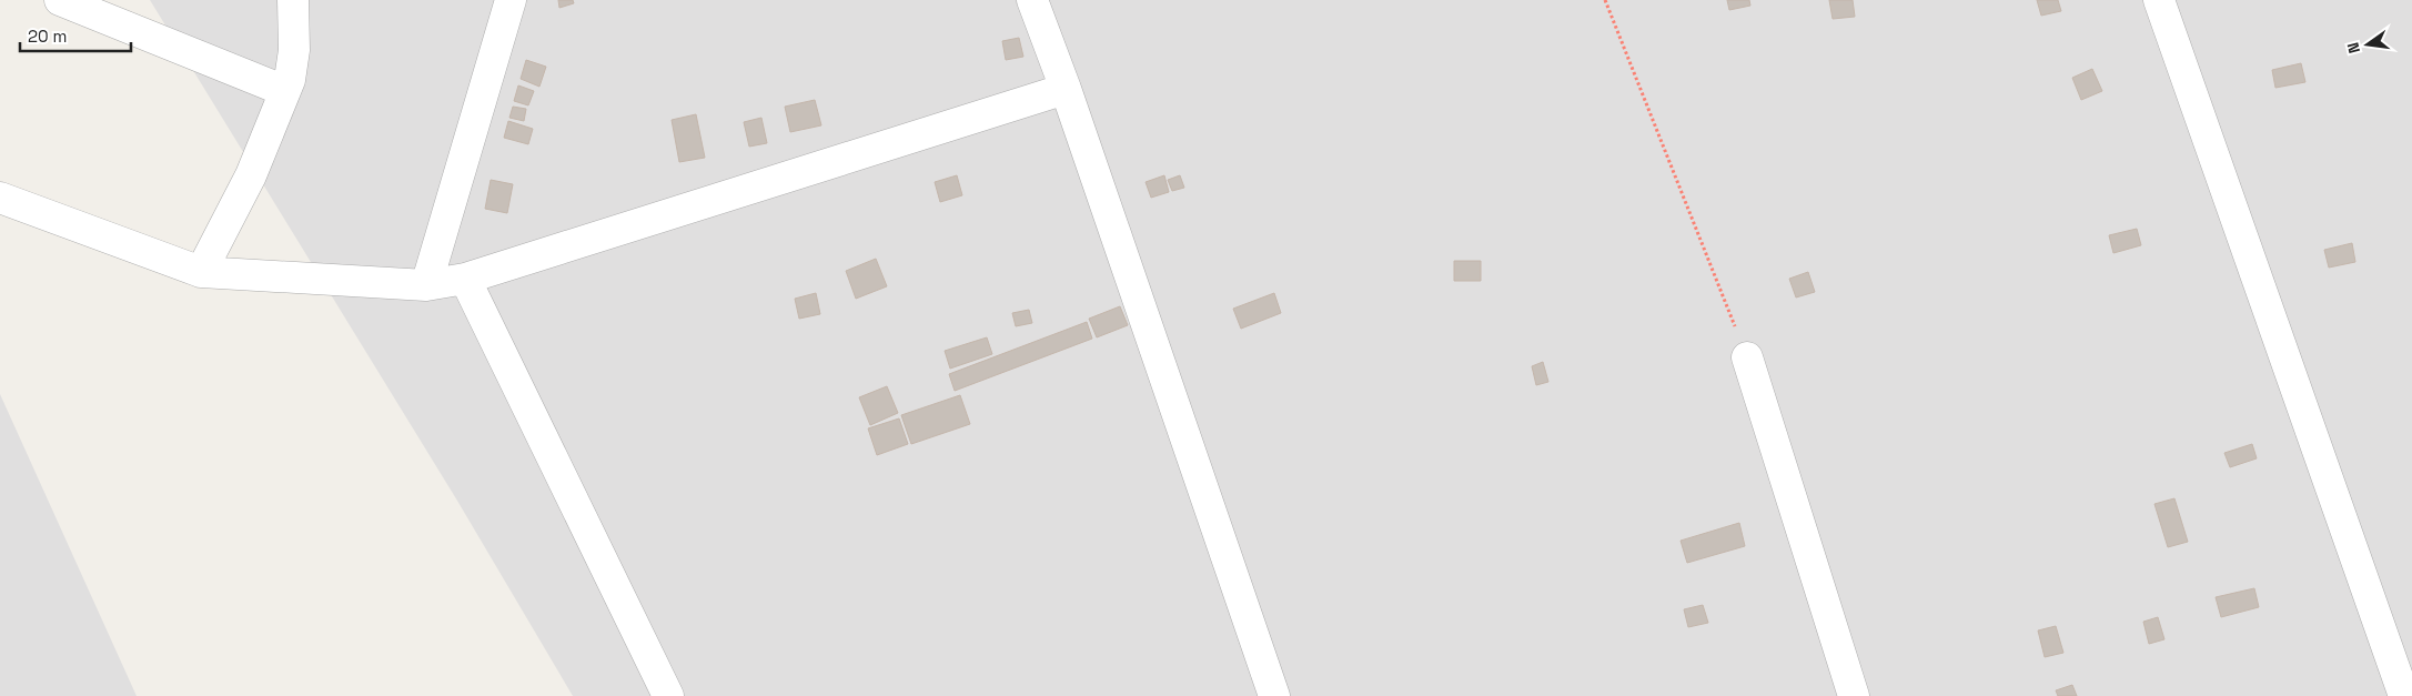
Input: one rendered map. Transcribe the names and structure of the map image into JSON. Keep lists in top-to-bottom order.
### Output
{
  "scale_bar": "20 m",
  "north": "left"
}
